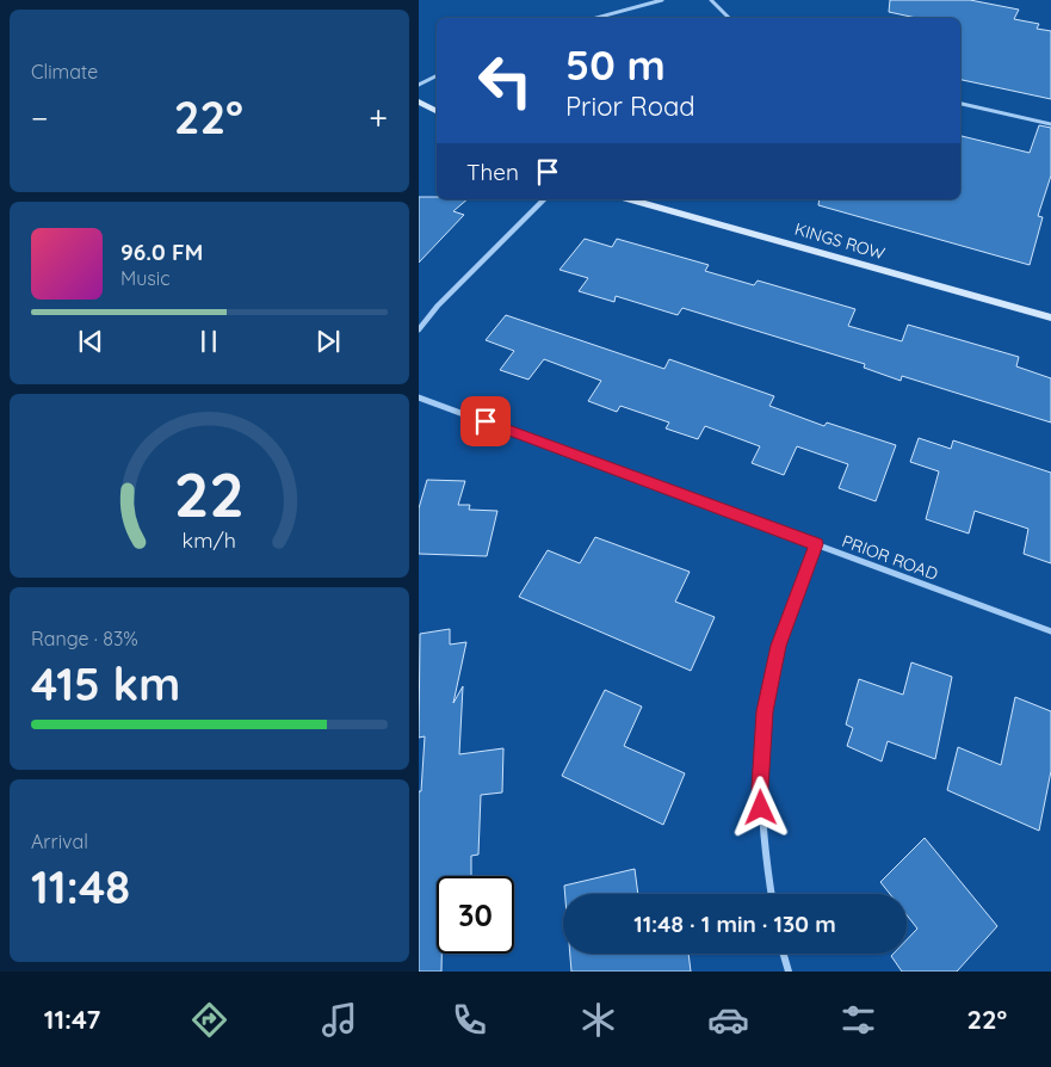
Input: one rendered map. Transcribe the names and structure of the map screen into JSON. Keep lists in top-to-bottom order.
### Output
{
  "streets": {
    "main road": ["KINGS ROW"],
    "street": ["PRIOR ROAD"]
  },
  "page": {
    "tile": [
      "Climate",
      ["Range · 83%", "415 km"],
      ["Arrival", "11:48"]
    ],
    "turn": ["50 m", "Prior Road"],
    "heat": ["−", "22°", "+"],
    "then": "Then",
    "song": ["96.0 FM", "Music"],
    "limit": "30",
    "trip": "11:48 · 1 min · 130 m",
    "tabs": ["11:47", "22°"],
    "gauge": ["22", "km/h"]
  }
}
